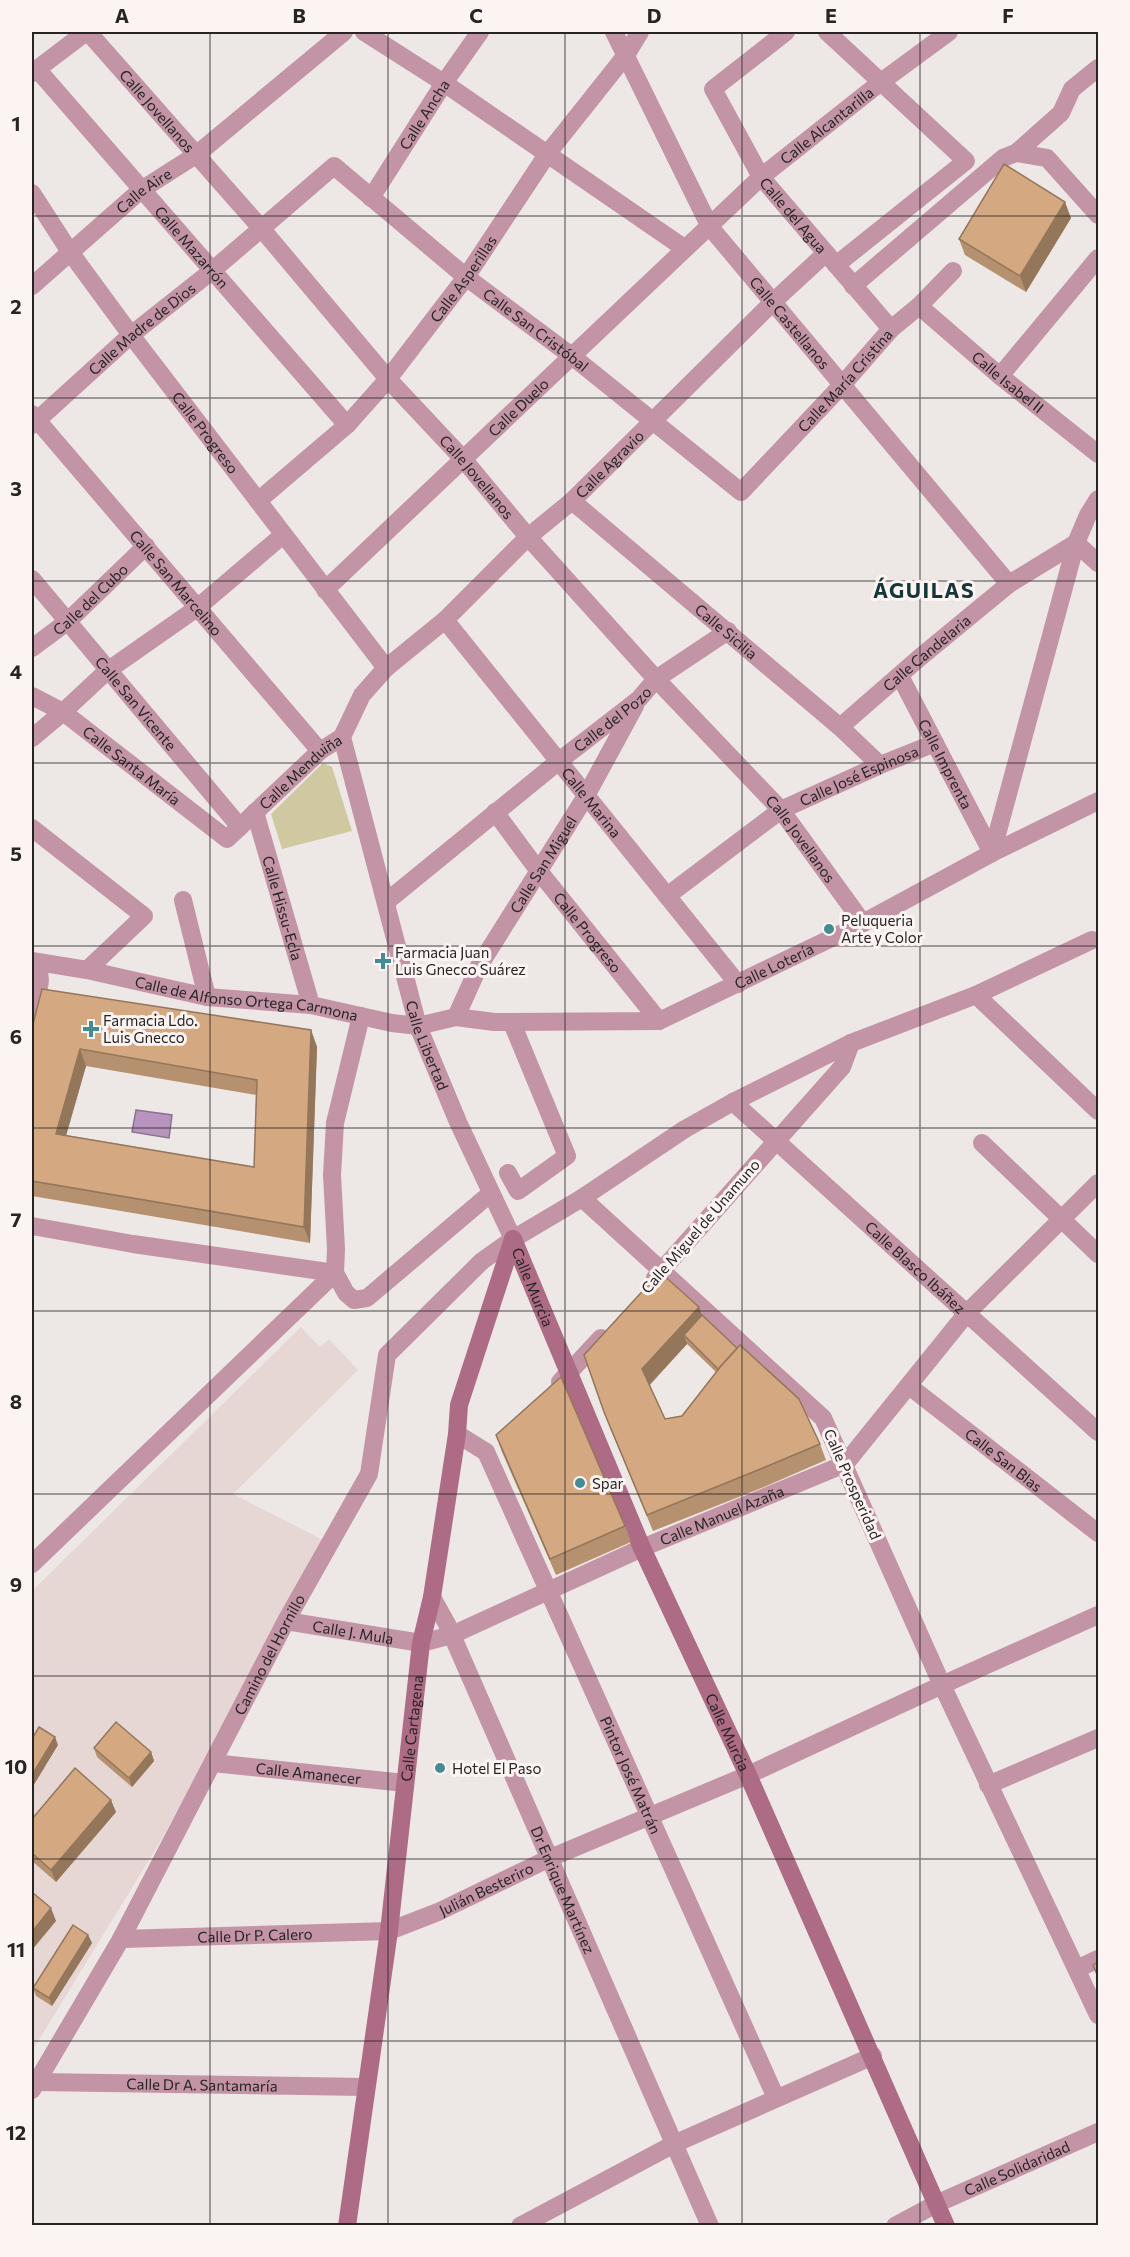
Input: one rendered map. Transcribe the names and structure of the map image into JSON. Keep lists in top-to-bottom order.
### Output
{
  "streets": {
    "street": [
      "Calle Jovellanos",
      "Calle Ancha",
      "Calle Alcantarilla",
      "Calle Aire",
      "Calle del Agua",
      "Calle Mazarrón",
      "Calle Asperillas",
      "Calle Castellanos",
      "Calle Madre de Dios",
      "Calle San Cristóbal",
      "Calle María Cristina",
      "Calle Isabel II",
      "Calle Duelo",
      "Calle Progreso",
      "Calle Agravio",
      "Calle San Marcelino",
      "Calle del Cubo",
      "Calle Sicilia",
      "Calle Candelaria",
      "Calle San Vicente",
      "Calle del Pozo",
      "Calle Imprenta",
      "Calle Santa María",
      "Calle Menduiña",
      "Calle José Espinosa",
      "Calle Marina",
      "Calle San Miguel",
      "Calle Hissu-Ecla",
      "Calle Lotería",
      "Calle de Alfonso Ortega Carmona",
      "Calle Libertad",
      "Calle Miguel de Unamuno",
      "Calle Blasco Ibáñez",
      "Calle Murcia",
      "Calle San Blas",
      "Calle Prosperidad",
      "Calle Manuel Azaña",
      "Calle J. Mula",
      "Camino del Hornillo",
      "Calle Cartagena",
      "Calle Amanecer",
      "Pintor José Matrán",
      "Julián Besteriro",
      "Dr Enrique Martínez",
      "Calle Dr P. Calero",
      "Calle Dr A. Santamaría",
      "Calle Solidaridad"
    ]
  },
  "crossings": [
    ["Calle Jovellanos", "Calle Aire"],
    ["Calle Jovellanos", "Calle Asperillas"],
    ["Calle Jovellanos", "Calle Madre de Dios"],
    ["Calle Jovellanos", "Calle Duelo"],
    ["Calle Jovellanos", "Calle Agravio"],
    ["Calle Jovellanos", "Calle del Pozo"],
    ["Calle Jovellanos", "Calle José Espinosa"],
    ["Calle Jovellanos", "Calle Lotería"],
    ["Calle Ancha", "Calle San Cristóbal"],
    ["Calle Alcantarilla", "Calle del Agua"],
    ["Calle Alcantarilla", "Calle Castellanos"],
    ["Calle Alcantarilla", "Calle Duelo"],
    ["Calle Alcantarilla", "Calle Agravio"],
    ["Calle Aire", "Calle Mazarrón"],
    ["Calle Aire", "Calle Progreso"],
    ["Calle del Agua", "Calle María Cristina"],
    ["Calle del Agua", "Calle Agravio"],
    ["Calle Mazarrón", "Calle Asperillas"],
    ["Calle Mazarrón", "Calle Madre de Dios"],
    ["Calle Asperillas", "Calle Castellanos"],
    ["Calle Asperillas", "Calle San Cristóbal"],
    ["Calle Asperillas", "Calle Progreso"],
    ["Calle Castellanos", "Calle María Cristina"],
    ["Calle Castellanos", "Calle Duelo"],
    ["Calle Castellanos", "Calle Agravio"],
    ["Calle Castellanos", "Calle Candelaria"],
    ["Calle Madre de Dios", "Calle San Cristóbal"],
    ["Calle Madre de Dios", "Calle Progreso"],
    ["Calle Madre de Dios", "Calle San Marcelino"],
    ["Calle San Cristóbal", "Calle María Cristina"],
    ["Calle San Cristóbal", "Calle Duelo"],
    ["Calle San Cristóbal", "Calle Agravio"],
    ["Calle María Cristina", "Calle Isabel II"],
    ["Calle Duelo", "Calle Progreso"],
    ["Calle Progreso", "Calle Agravio"],
    ["Calle Progreso", "Calle del Pozo"],
    ["Calle Progreso", "Calle Menduiña"],
    ["Calle Progreso", "Calle San Miguel"],
    ["Calle Progreso", "Calle Lotería"],
    ["Calle Agravio", "Calle Sicilia"],
    ["Calle Agravio", "Calle Menduiña"],
    ["Calle Agravio", "Calle Marina"],
    ["Calle San Marcelino", "Calle del Cubo"],
    ["Calle San Marcelino", "Calle Menduiña"],
    ["Calle del Cubo", "Calle San Vicente"],
    ["Calle Sicilia", "Calle Candelaria"],
    ["Calle Sicilia", "Calle del Pozo"],
    ["Calle Sicilia", "Calle José Espinosa"],
    ["Calle Candelaria", "Calle Imprenta"],
    ["Calle San Vicente", "Calle Santa María"],
    ["Calle San Vicente", "Calle Menduiña"],
    ["Calle del Pozo", "Calle Marina"],
    ["Calle del Pozo", "Calle San Miguel"],
    ["Calle del Pozo", "Calle Libertad"],
    ["Calle Imprenta", "Calle José Espinosa"],
    ["Calle Imprenta", "Calle Lotería"],
    ["Calle Santa María", "Calle Menduiña"],
    ["Calle Menduiña", "Calle Hissu-Ecla"],
    ["Calle Menduiña", "Calle Libertad"],
    ["Calle José Espinosa", "Calle Marina"],
    ["Calle Marina", "Calle San Miguel"],
    ["Calle Marina", "Calle Lotería"],
    ["Calle San Miguel", "Calle Lotería"],
    ["Calle Hissu-Ecla", "Calle de Alfonso Ortega Carmona"],
    ["Calle de Alfonso Ortega Carmona", "Calle Libertad"],
    ["Calle Libertad", "Calle Murcia"],
    ["Calle Libertad", "Camino del Hornillo"],
    ["Calle Libertad", "Calle Cartagena"],
    ["Calle Miguel de Unamuno", "Calle Blasco Ibáñez"],
    ["Calle Miguel de Unamuno", "Calle Prosperidad"],
    ["Calle Miguel de Unamuno", "Camino del Hornillo"],
    ["Calle Blasco Ibáñez", "Calle Manuel Azaña"],
    ["Calle Blasco Ibáñez", "Camino del Hornillo"],
    ["Calle Murcia", "Calle Manuel Azaña"],
    ["Calle Murcia", "Camino del Hornillo"],
    ["Calle Murcia", "Calle Cartagena"],
    ["Calle Murcia", "Julián Besteriro"],
    ["Calle Murcia", "Calle Solidaridad"],
    ["Calle San Blas", "Calle Manuel Azaña"],
    ["Calle Prosperidad", "Calle Manuel Azaña"],
    ["Calle Prosperidad", "Camino del Hornillo"],
    ["Calle Prosperidad", "Julián Besteriro"],
    ["Calle Manuel Azaña", "Calle J. Mula"],
    ["Calle Manuel Azaña", "Calle Cartagena"],
    ["Calle Manuel Azaña", "Pintor José Matrán"],
    ["Calle Manuel Azaña", "Dr Enrique Martínez"],
    ["Calle J. Mula", "Camino del Hornillo"],
    ["Calle J. Mula", "Calle Cartagena"],
    ["Camino del Hornillo", "Calle Cartagena"],
    ["Camino del Hornillo", "Calle Amanecer"],
    ["Camino del Hornillo", "Calle Dr P. Calero"],
    ["Camino del Hornillo", "Calle Dr A. Santamaría"],
    ["Calle Cartagena", "Calle Amanecer"],
    ["Calle Cartagena", "Julián Besteriro"],
    ["Calle Cartagena", "Dr Enrique Martínez"],
    ["Calle Cartagena", "Calle Dr P. Calero"],
    ["Calle Cartagena", "Calle Dr A. Santamaría"],
    ["Pintor José Matrán", "Julián Besteriro"],
    ["Julián Besteriro", "Dr Enrique Martínez"],
    ["Julián Besteriro", "Calle Dr P. Calero"]
  ],
  "districts": ["ÁGUILAS"],
  "places": {
    "other": ["Peluqueria Arte y Color", "Spar", "Hotel El Paso"],
    "health": ["Farmacia Juan Luis Gnecco Suárez", "Farmacia Ldo. Luis Gnecco"]
  },
  "grid": {
    "columns": [
      "A",
      "B",
      "C",
      "D",
      "E",
      "F"
    ],
    "rows": [
      "1",
      "2",
      "3",
      "4",
      "5",
      "6",
      "7",
      "8",
      "9",
      "10",
      "11",
      "12"
    ]
  }
}
